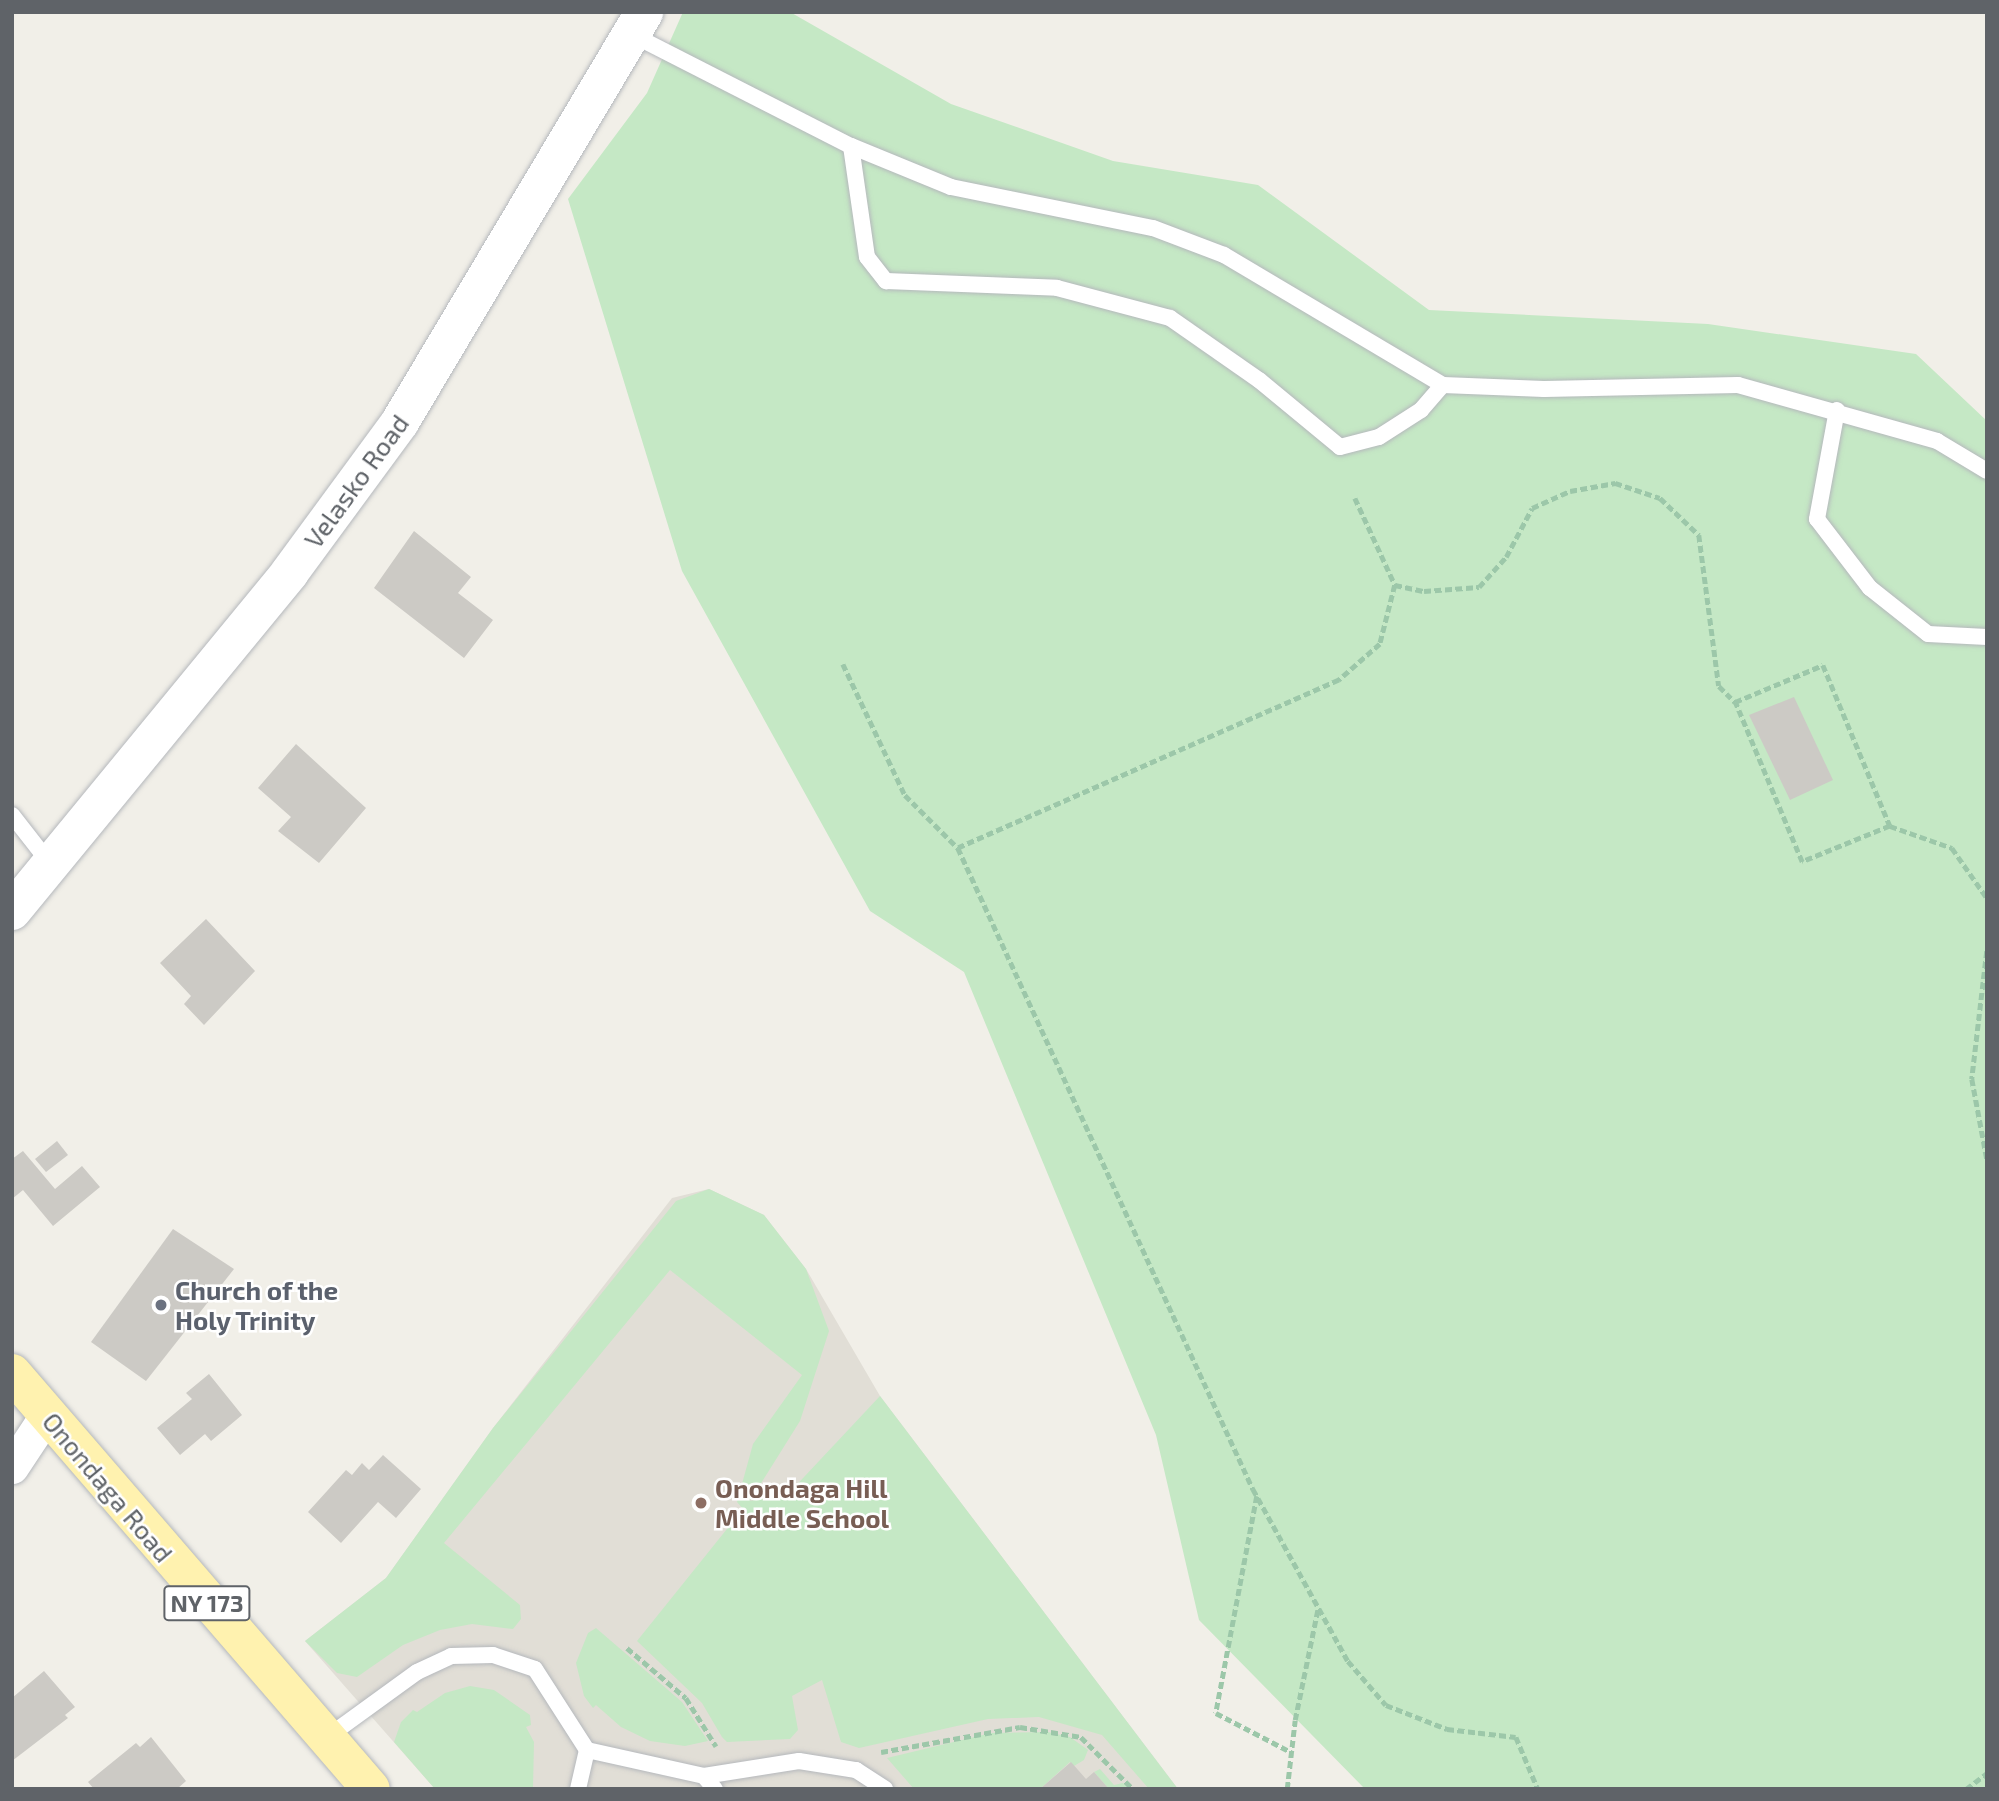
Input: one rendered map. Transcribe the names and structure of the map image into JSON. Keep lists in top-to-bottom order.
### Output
{
  "streets": {
    "main road": ["Onondaga Road", "NY 173"],
    "street": ["Velasko Road"]
  },
  "places": ["Church of the Holy Trinity", "Onondaga Hill Middle School"]
}
